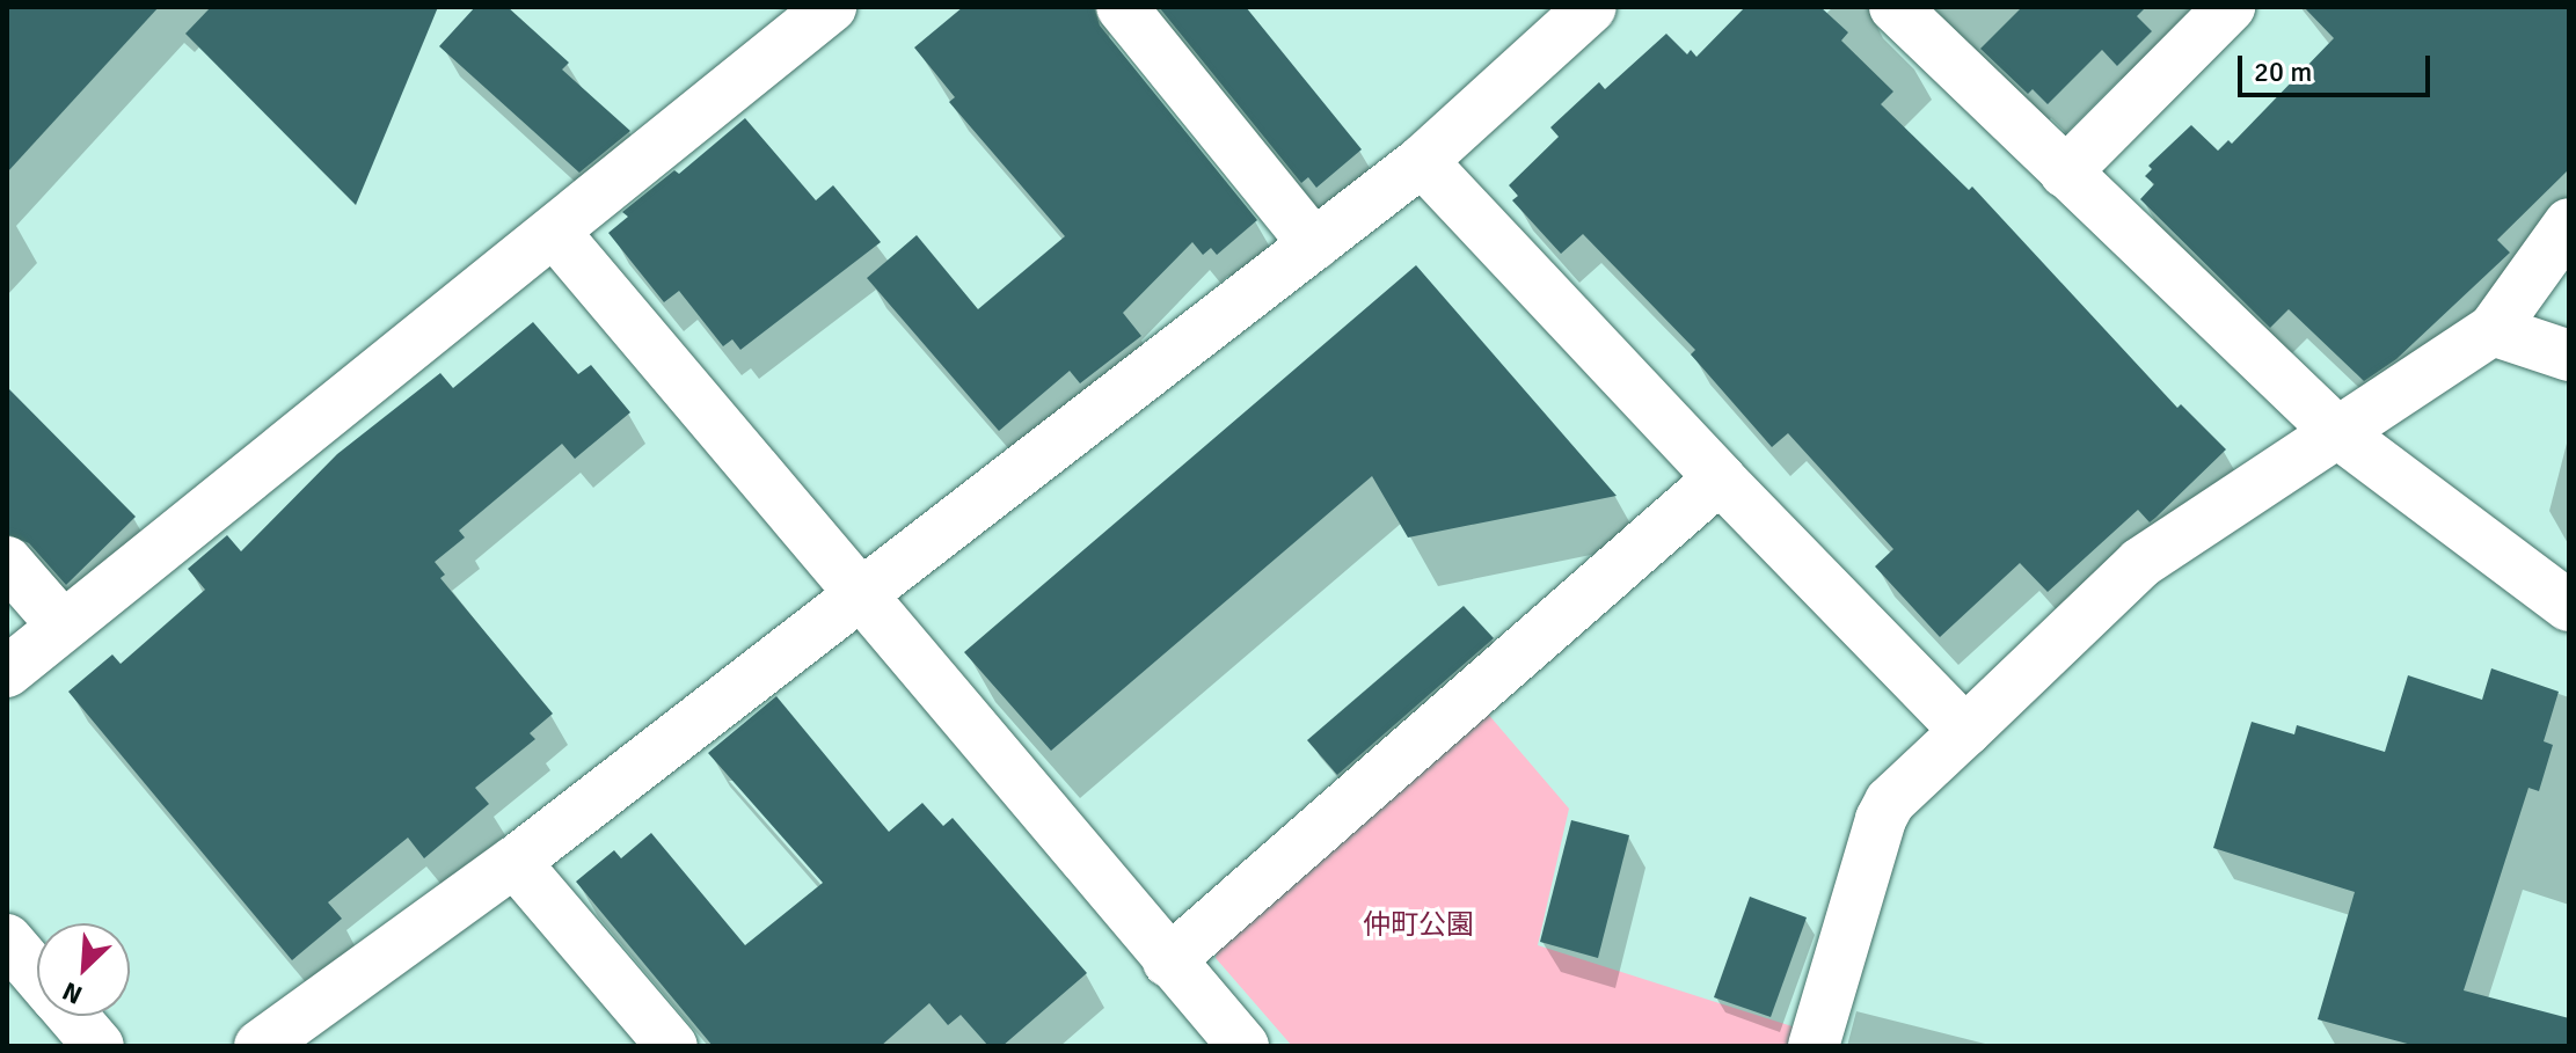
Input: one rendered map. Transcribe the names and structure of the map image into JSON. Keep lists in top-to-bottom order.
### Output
{
  "parks": ["仲町公園"],
  "scale_bar": "20 m",
  "north": "bottom left"
}
